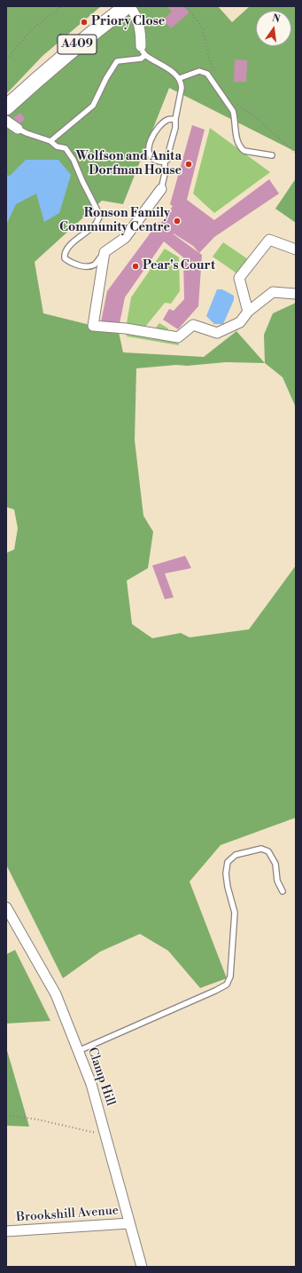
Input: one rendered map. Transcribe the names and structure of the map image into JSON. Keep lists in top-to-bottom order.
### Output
{
  "streets": {
    "main road": ["A409"],
    "street": ["Clamp Hill", "Brookshill Avenue"]
  },
  "crossings": [
    ["Clamp Hill", "Brookshill Avenue"]
  ],
  "places": [
    "Priory Close",
    "Wolfson and Anita Dorfman House",
    "Ronson Family Community Centre",
    "Pear's Court"
  ],
  "north": "top"
}
